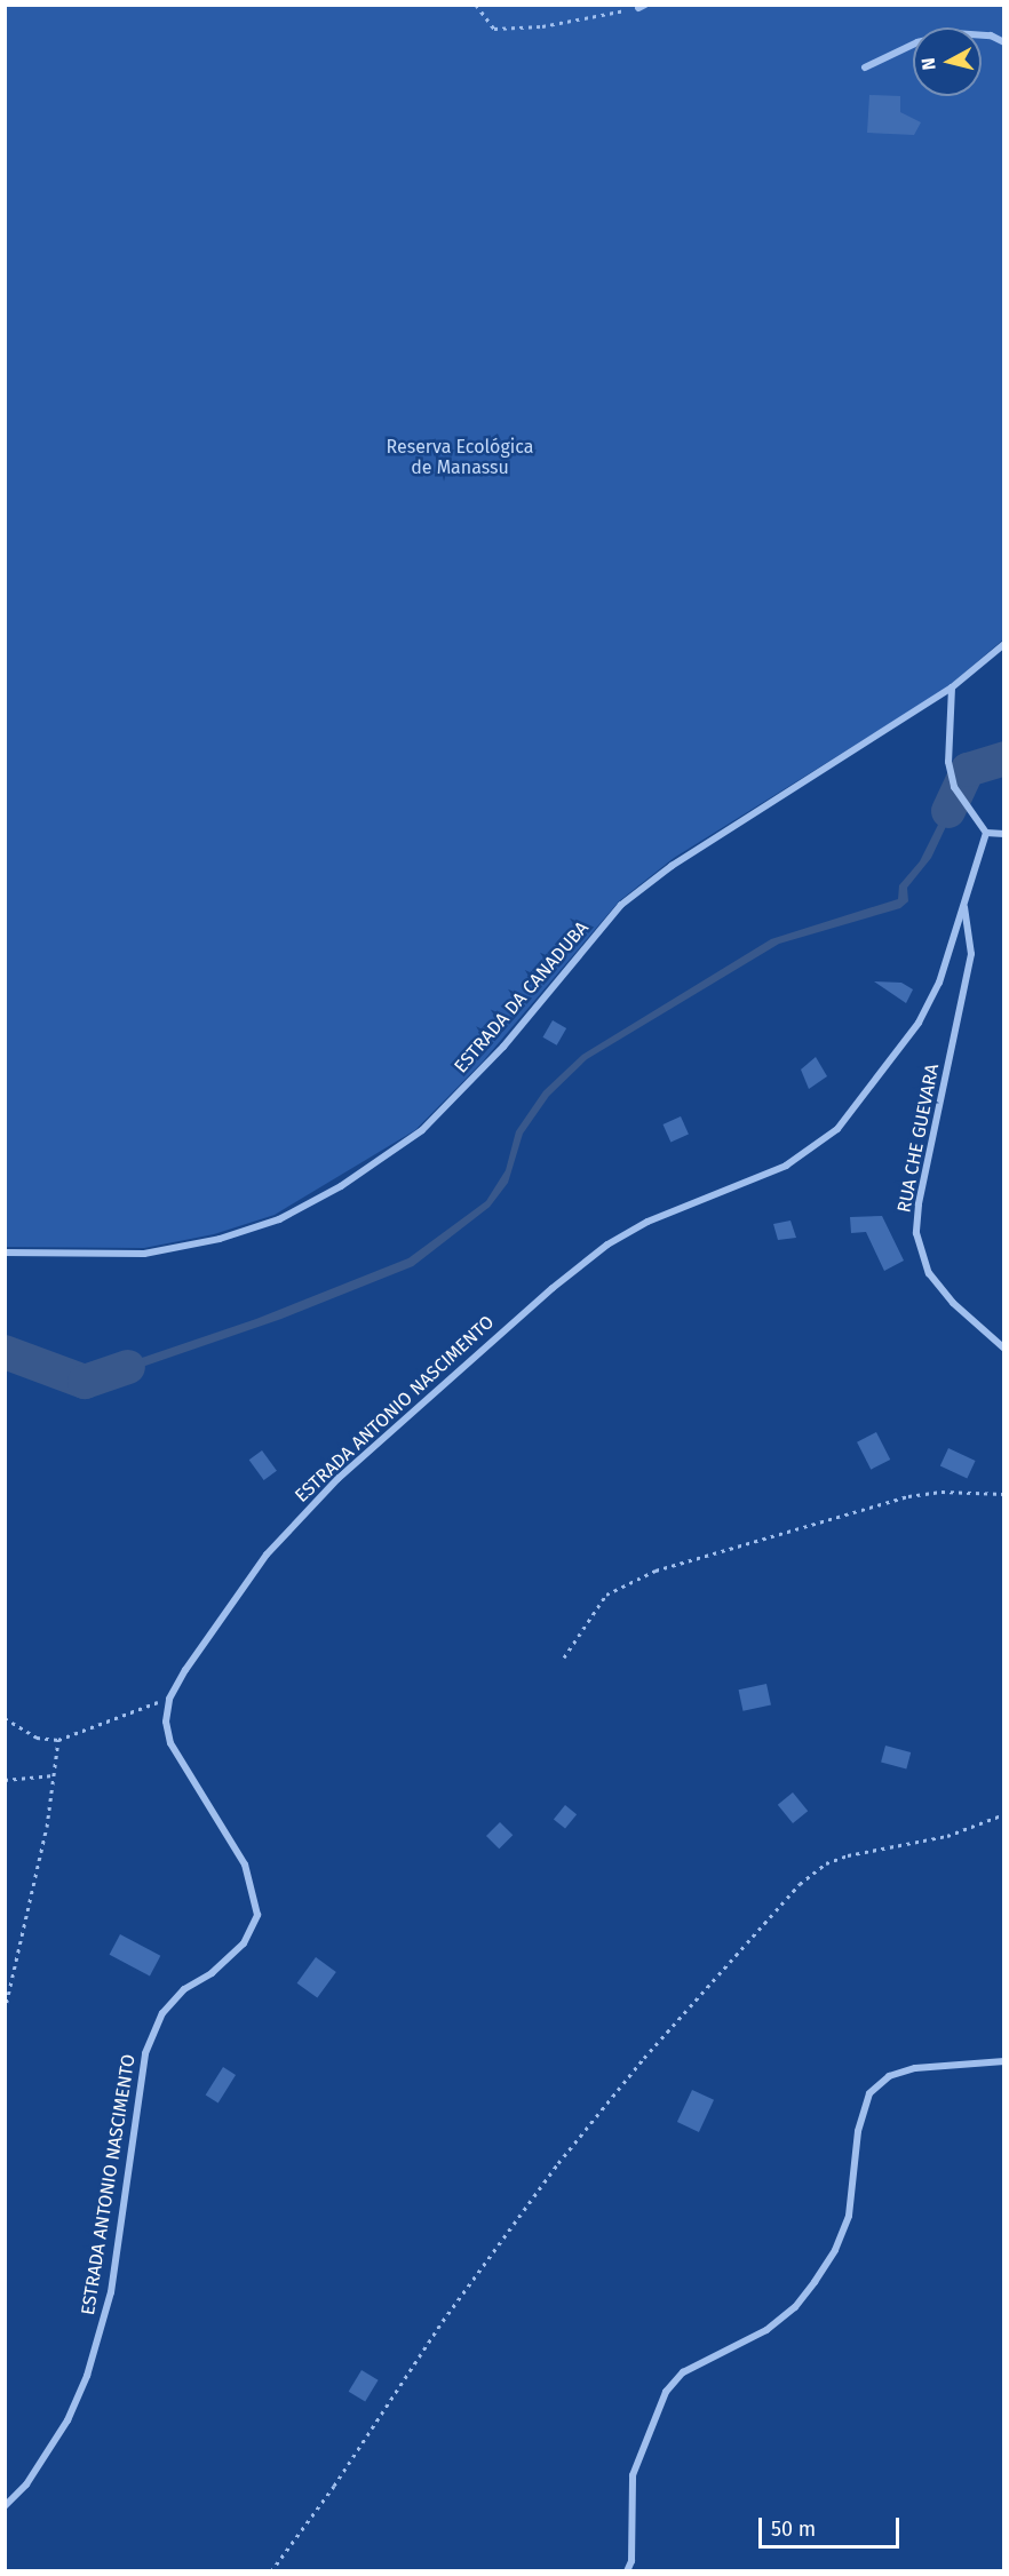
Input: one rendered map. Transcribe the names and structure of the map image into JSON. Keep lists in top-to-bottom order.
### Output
{
  "streets": {
    "street": ["ESTRADA DA CANADUBA", "RUA CHE GUEVARA", "ESTRADA ANTONIO NASCIMENTO"]
  },
  "crossings": [
    ["RUA CHE GUEVARA", "ESTRADA ANTONIO NASCIMENTO"]
  ],
  "parks": ["Reserva Ecológica de Manassu"],
  "scale_bar": "50 m",
  "north": "left"
}
